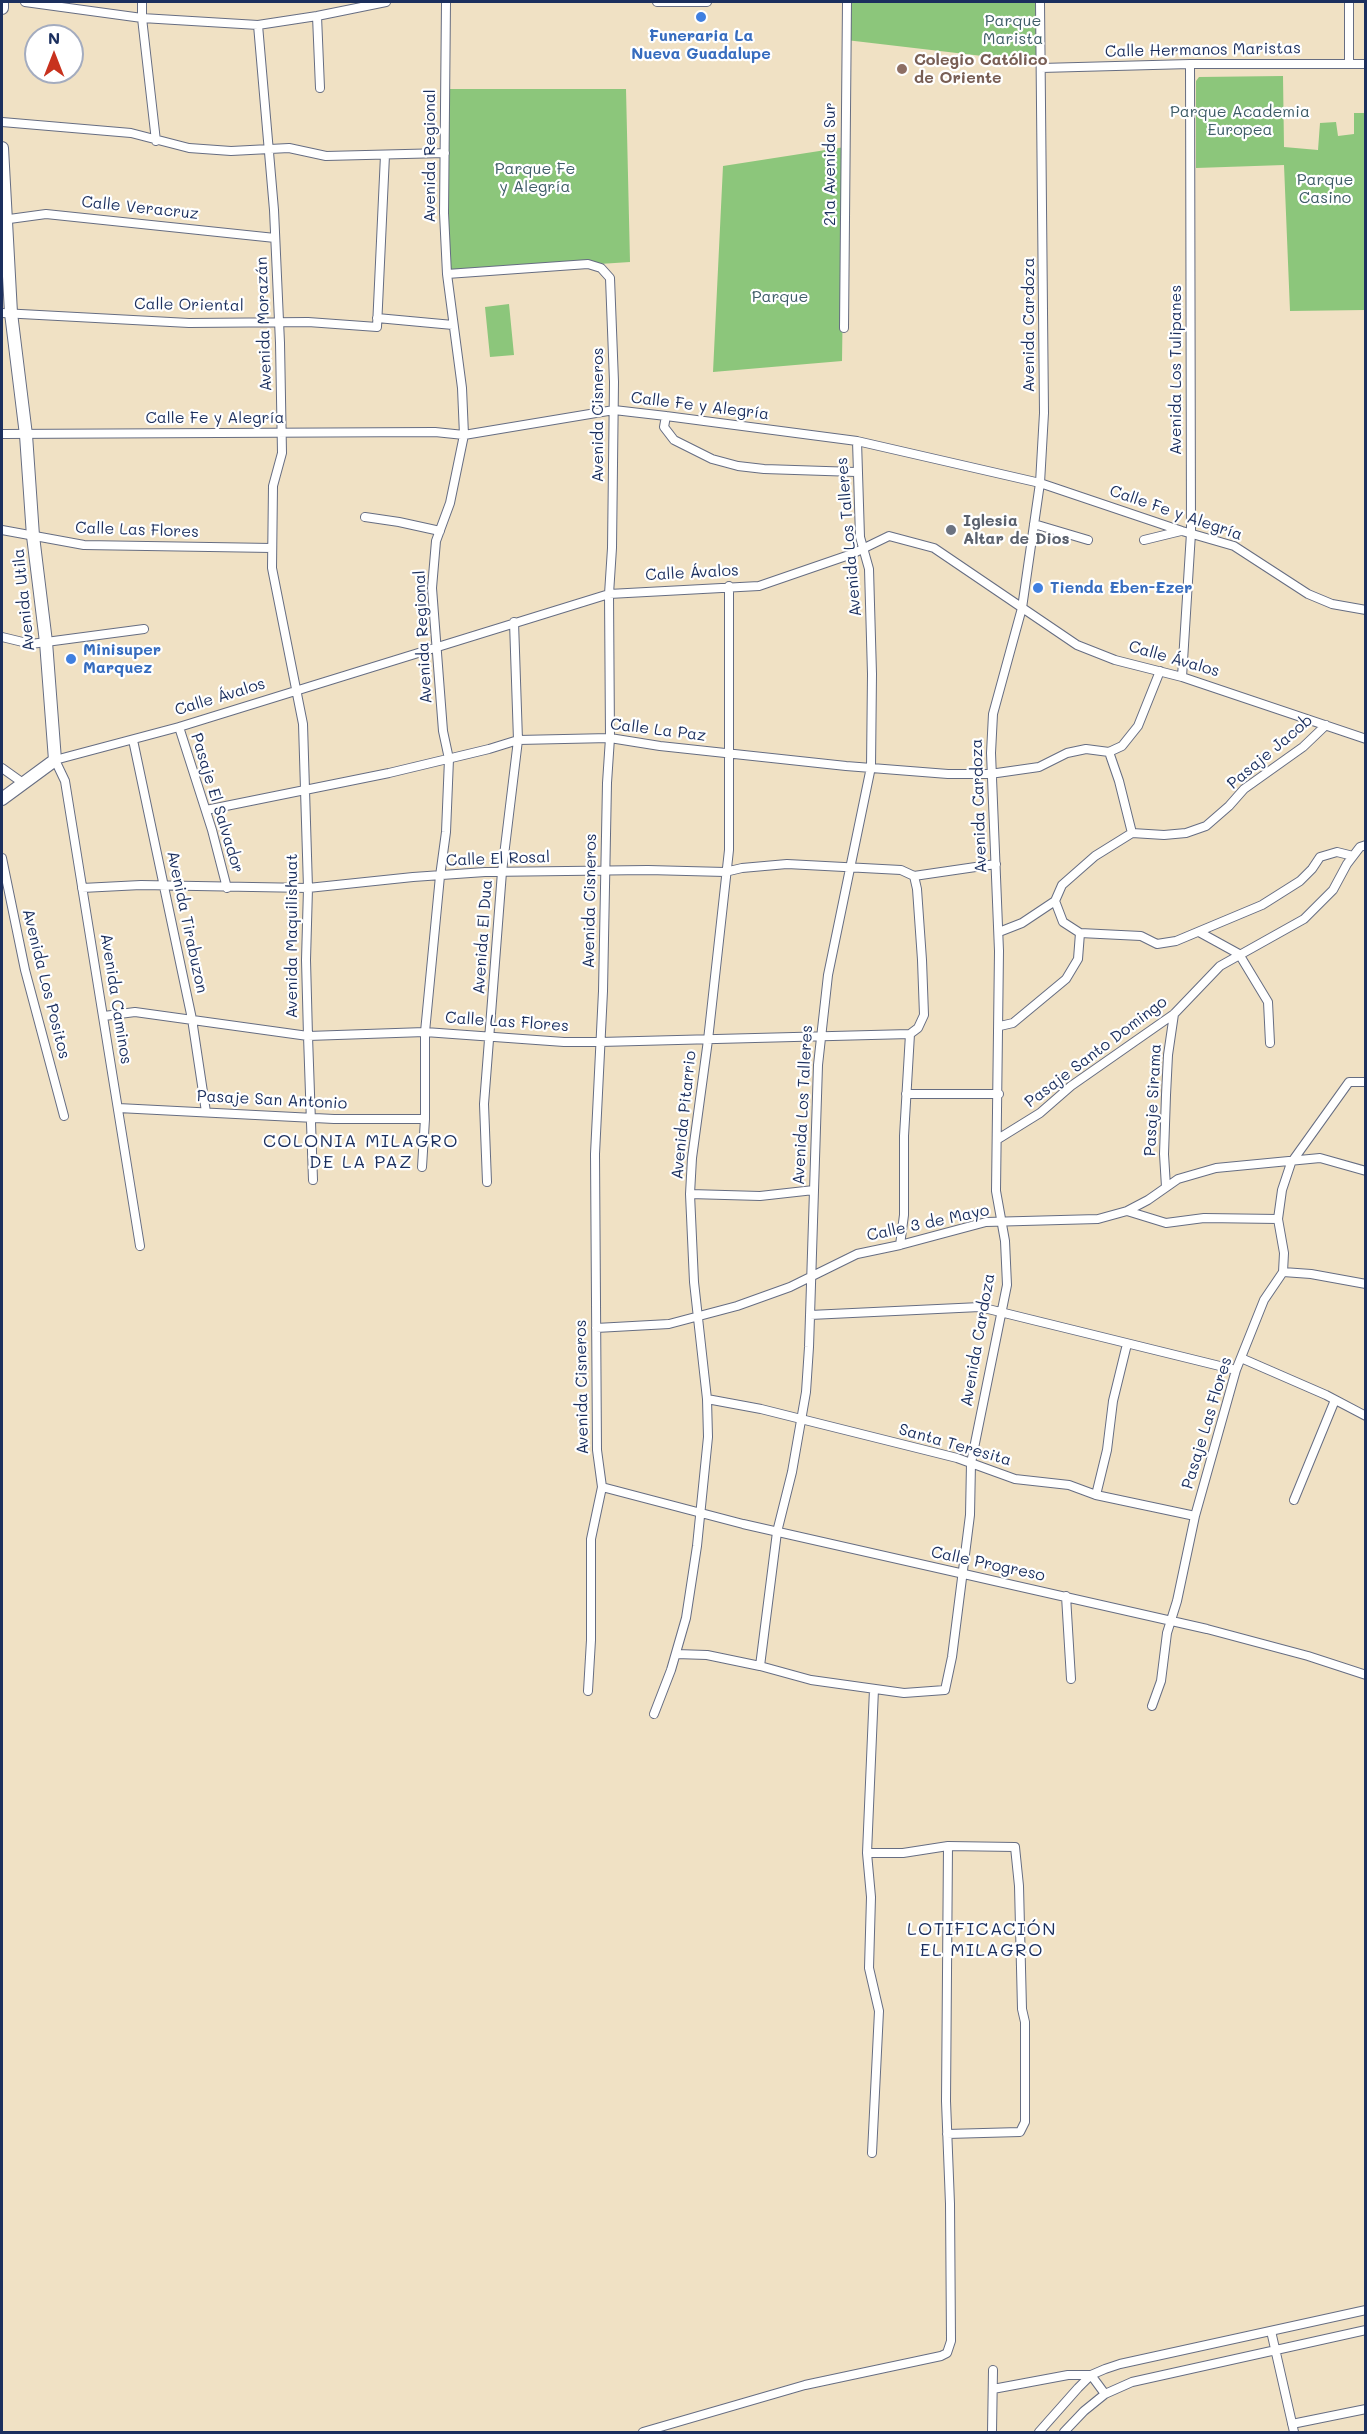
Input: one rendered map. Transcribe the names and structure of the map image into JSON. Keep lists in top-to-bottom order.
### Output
{
  "streets": {
    "street": [
      "Calle Hermanos Maristas",
      "Avenida Regional",
      "21a Avenida Sur",
      "Calle Veracruz",
      "Calle Oriental",
      "Avenida Morazán",
      "Avenida Cardoza",
      "Avenida Los Tulipanes",
      "Calle Fe y Alegría",
      "Avenida Cisneros",
      "Calle Las Flores",
      "Avenida Los Talleres",
      "Calle Ávalos",
      "Avenida Utila",
      "Calle La Paz",
      "Pasaje Jacob",
      "Pasaje El Salvador",
      "Calle El Rosal",
      "Avenida Tirabuzon",
      "Avenida Maquilishuat",
      "Avenida El Dua",
      "Avenida Los Positos",
      "Avenida Caminos",
      "Pasaje Santo Domingo",
      "Pasaje San Antonio",
      "Pasaje Sirama",
      "Avenida Pitarrio",
      "Calle 3 de Mayo",
      "Pasaje Las Flores",
      "Santa Teresita",
      "Calle Progreso"
    ]
  },
  "crossings": [
    ["Calle Hermanos Maristas", "Avenida Cardoza"],
    ["Calle Hermanos Maristas", "Avenida Los Tulipanes"],
    ["Avenida Regional", "Calle Oriental"],
    ["Avenida Regional", "Calle Fe y Alegría"],
    ["Avenida Regional", "Avenida Cisneros"],
    ["Avenida Regional", "Calle Las Flores"],
    ["Avenida Regional", "Calle Ávalos"],
    ["Avenida Regional", "Calle La Paz"],
    ["Avenida Regional", "Calle El Rosal"],
    ["Avenida Regional", "Pasaje San Antonio"],
    ["Calle Veracruz", "Avenida Morazán"],
    ["Calle Veracruz", "Avenida Utila"],
    ["Calle Oriental", "Avenida Morazán"],
    ["Calle Oriental", "Avenida Utila"],
    ["Avenida Morazán", "Calle Fe y Alegría"],
    ["Avenida Morazán", "Calle Las Flores"],
    ["Avenida Morazán", "Calle Ávalos"],
    ["Avenida Morazán", "Avenida Maquilishuat"],
    ["Avenida Cardoza", "Calle Fe y Alegría"],
    ["Avenida Cardoza", "Calle Ávalos"],
    ["Avenida Cardoza", "Calle La Paz"],
    ["Avenida Cardoza", "Pasaje Santo Domingo"],
    ["Avenida Cardoza", "Calle 3 de Mayo"],
    ["Avenida Cardoza", "Santa Teresita"],
    ["Avenida Cardoza", "Calle Progreso"],
    ["Avenida Los Tulipanes", "Calle Fe y Alegría"],
    ["Avenida Los Tulipanes", "Calle Ávalos"],
    ["Calle Fe y Alegría", "Avenida Cisneros"],
    ["Calle Fe y Alegría", "Avenida Los Talleres"],
    ["Calle Fe y Alegría", "Avenida Utila"],
    ["Avenida Cisneros", "Calle Las Flores"],
    ["Avenida Cisneros", "Calle Ávalos"],
    ["Avenida Cisneros", "Calle La Paz"],
    ["Avenida Cisneros", "Calle El Rosal"],
    ["Avenida Cisneros", "Calle 3 de Mayo"],
    ["Avenida Cisneros", "Calle Progreso"],
    ["Calle Las Flores", "Avenida Los Talleres"],
    ["Calle Las Flores", "Avenida Utila"],
    ["Calle Las Flores", "Avenida Tirabuzon"],
    ["Calle Las Flores", "Avenida Maquilishuat"],
    ["Calle Las Flores", "Avenida El Dua"],
    ["Calle Las Flores", "Avenida Caminos"],
    ["Calle Las Flores", "Avenida Pitarrio"],
    ["Avenida Los Talleres", "Calle Ávalos"],
    ["Avenida Los Talleres", "Calle La Paz"],
    ["Avenida Los Talleres", "Calle El Rosal"],
    ["Avenida Los Talleres", "Calle 3 de Mayo"],
    ["Avenida Los Talleres", "Santa Teresita"],
    ["Avenida Los Talleres", "Calle Progreso"],
    ["Calle Ávalos", "Avenida Utila"],
    ["Calle Ávalos", "Pasaje Jacob"],
    ["Calle Ávalos", "Pasaje El Salvador"],
    ["Calle Ávalos", "Avenida Tirabuzon"],
    ["Calle Ávalos", "Avenida Maquilishuat"],
    ["Calle Ávalos", "Avenida El Dua"],
    ["Calle Ávalos", "Avenida Caminos"],
    ["Calle Ávalos", "Avenida Pitarrio"],
    ["Avenida Utila", "Avenida Caminos"],
    ["Calle La Paz", "Pasaje El Salvador"],
    ["Calle La Paz", "Avenida Maquilishuat"],
    ["Calle La Paz", "Avenida El Dua"],
    ["Calle La Paz", "Avenida Pitarrio"],
    ["Pasaje El Salvador", "Calle El Rosal"],
    ["Calle El Rosal", "Avenida Tirabuzon"],
    ["Calle El Rosal", "Avenida Maquilishuat"],
    ["Calle El Rosal", "Avenida El Dua"],
    ["Calle El Rosal", "Avenida Caminos"],
    ["Calle El Rosal", "Avenida Pitarrio"],
    ["Avenida Tirabuzon", "Pasaje San Antonio"],
    ["Avenida Maquilishuat", "Pasaje San Antonio"],
    ["Avenida Caminos", "Pasaje San Antonio"],
    ["Pasaje Santo Domingo", "Pasaje Sirama"],
    ["Pasaje Sirama", "Calle 3 de Mayo"],
    ["Avenida Pitarrio", "Calle 3 de Mayo"],
    ["Avenida Pitarrio", "Santa Teresita"],
    ["Avenida Pitarrio", "Calle Progreso"],
    ["Pasaje Las Flores", "Santa Teresita"],
    ["Pasaje Las Flores", "Calle Progreso"]
  ],
  "districts": ["COLONIA MILAGRO DE LA PAZ", "LOTIFICACIÓN EL MILAGRO"],
  "parks": [
    "Parque Marista",
    "Parque Academia Europea",
    "Parque Fe y Alegría",
    "Parque Casino",
    "Parque"
  ],
  "places": [
    "Funeraria La Nueva Guadalupe",
    "Colegio Católico de Oriente",
    "Iglesia Altar de Dios",
    "Tienda Eben-Ezer",
    "Minisuper Marquez"
  ],
  "north": "top"
}
